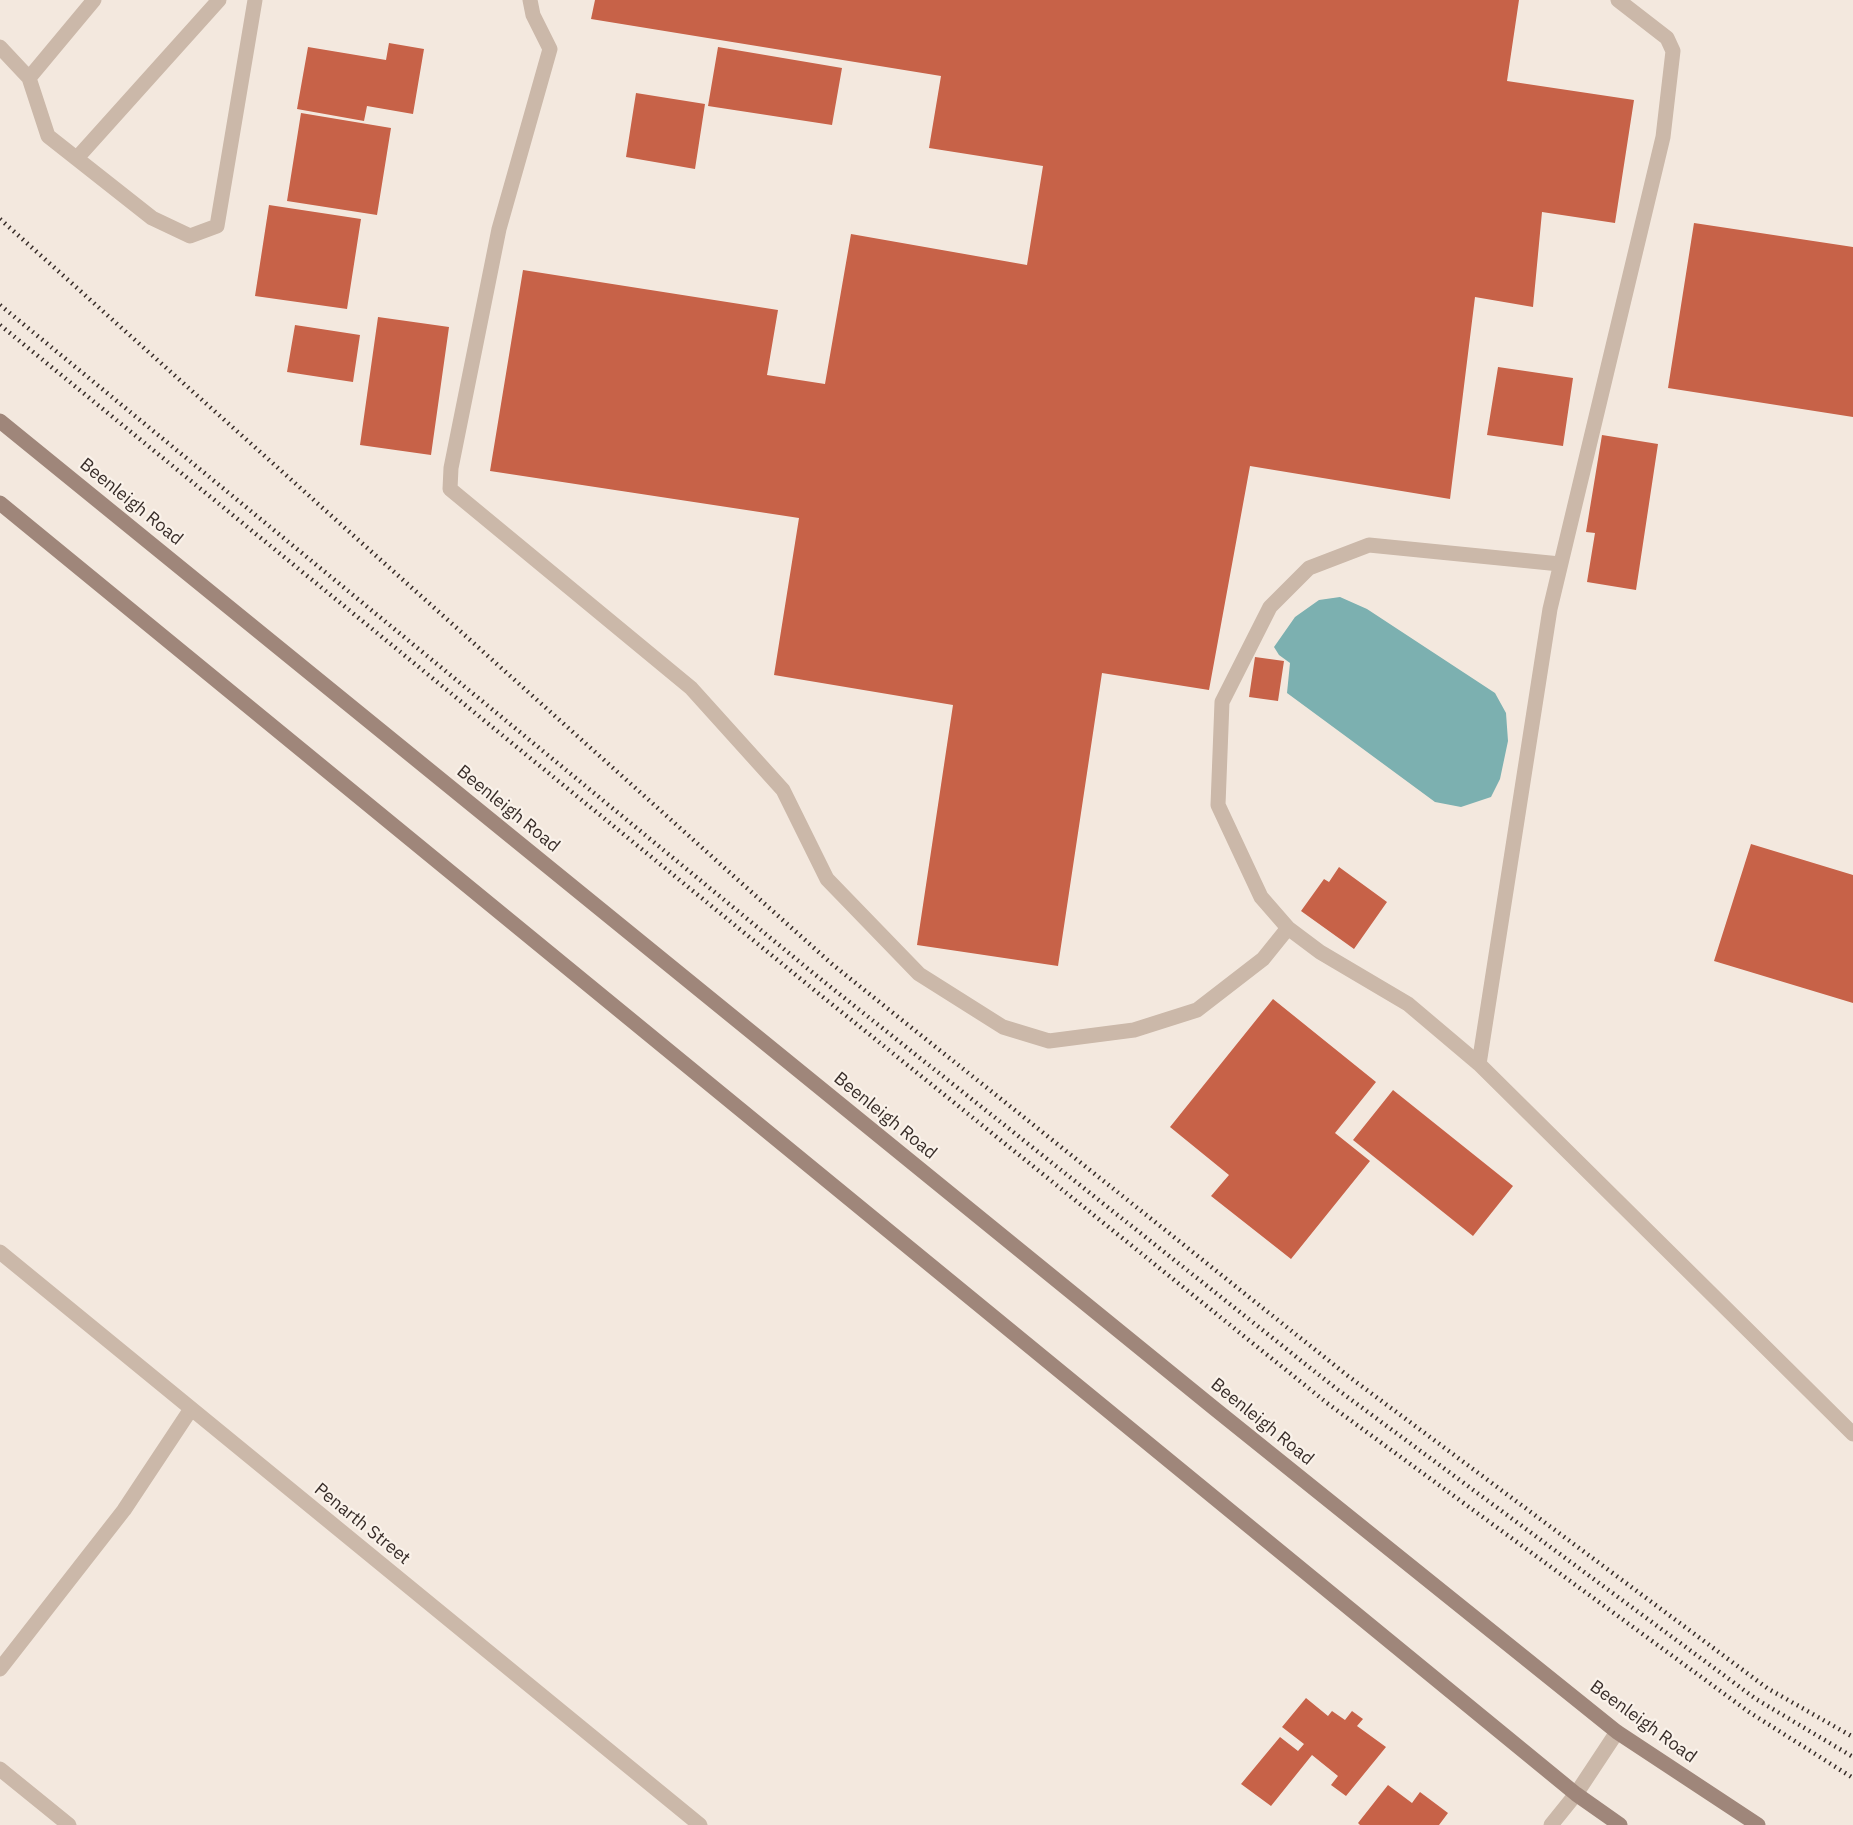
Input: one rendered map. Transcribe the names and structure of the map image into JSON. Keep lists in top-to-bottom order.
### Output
{
  "streets": {
    "main road": ["Beenleigh Road"],
    "street": ["Penarth Street"]
  }
}
